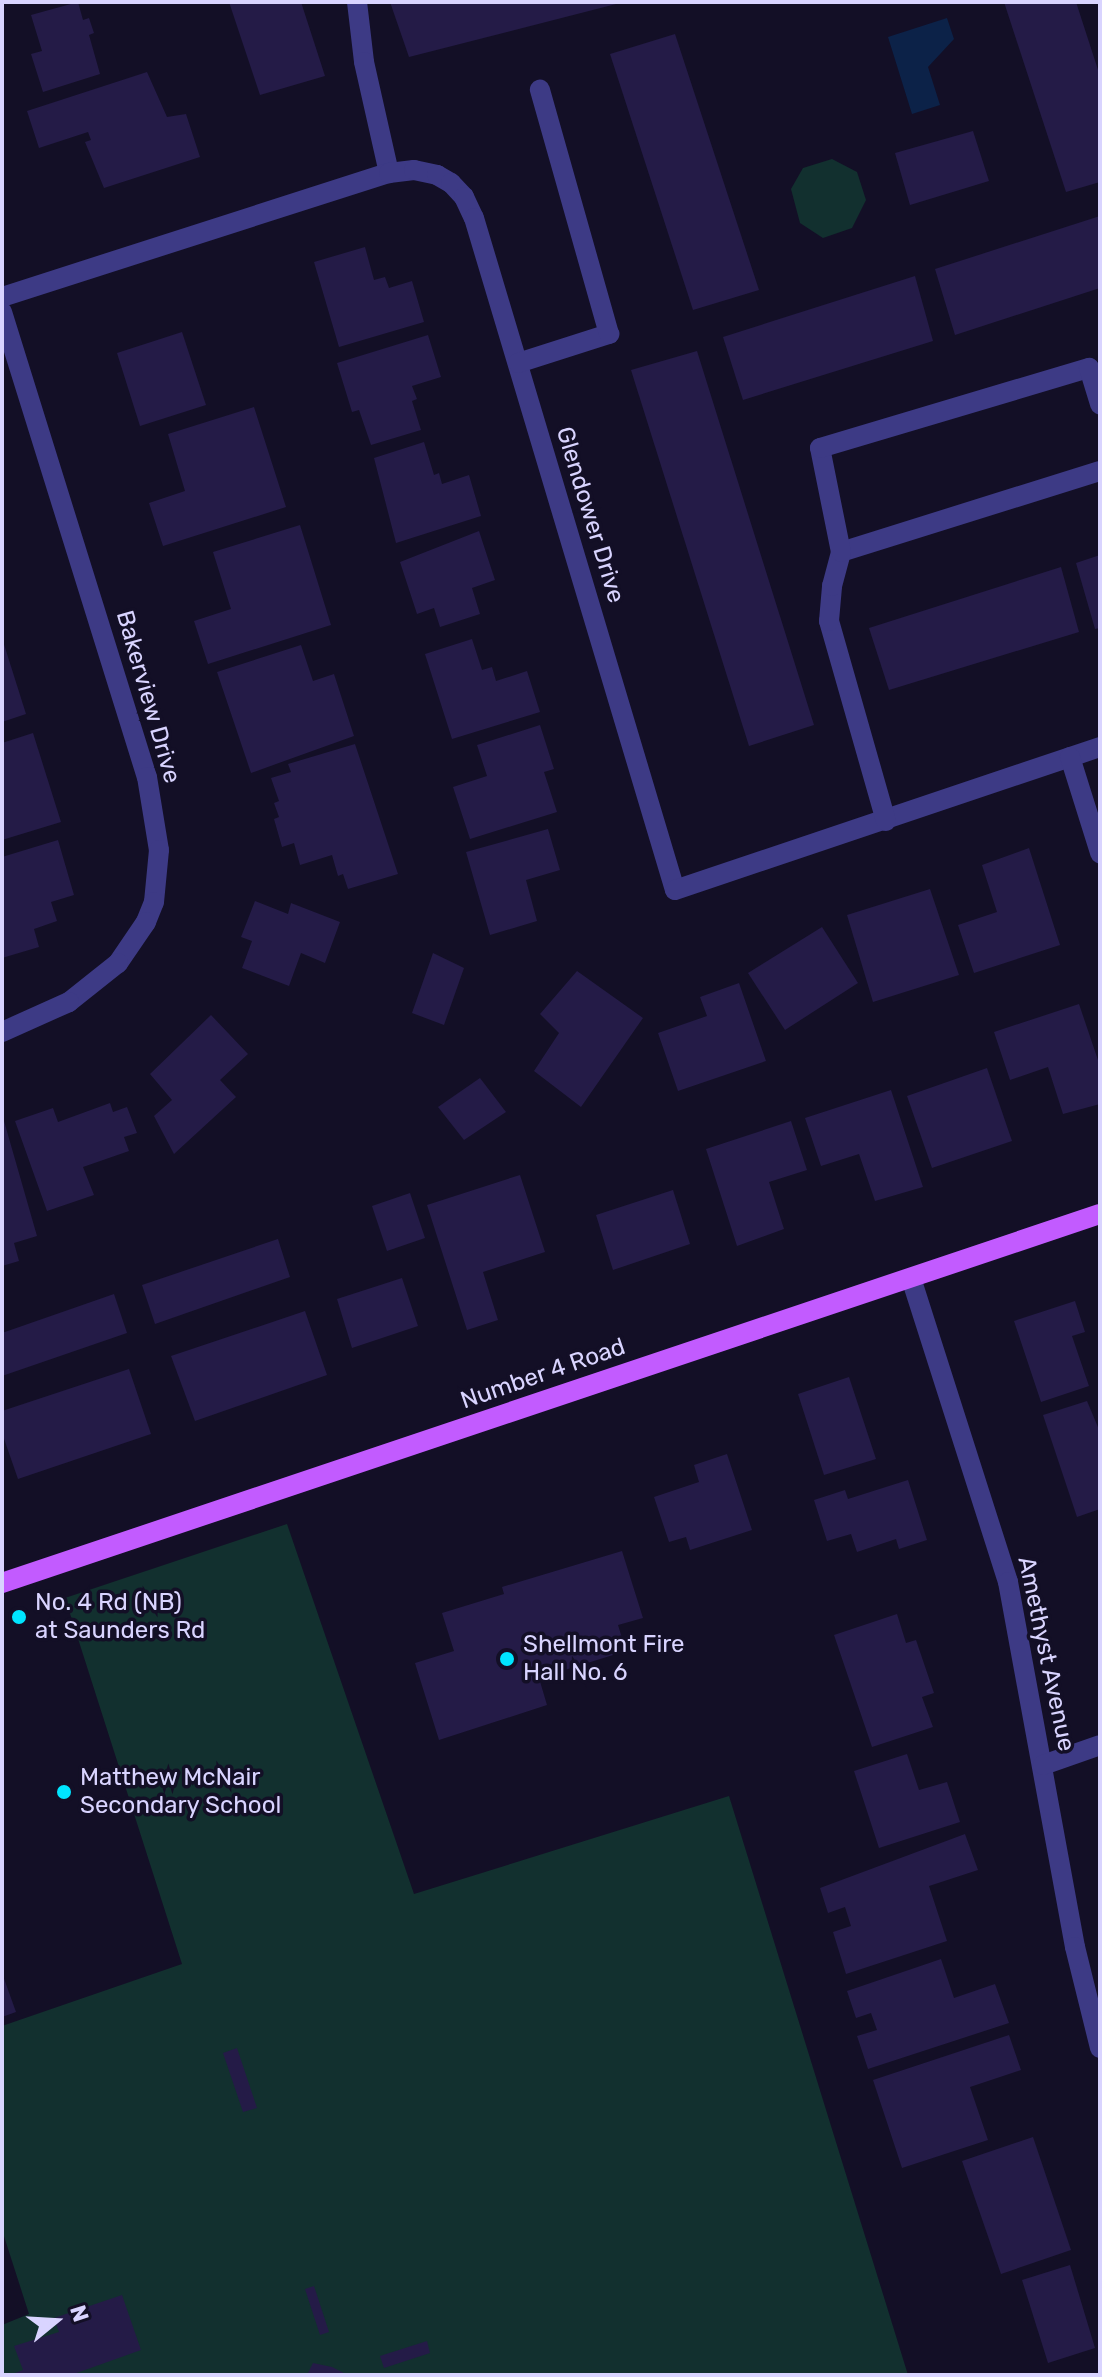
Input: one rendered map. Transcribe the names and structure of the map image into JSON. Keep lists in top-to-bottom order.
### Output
{
  "streets": {
    "main road": ["Number 4 Road"],
    "street": ["Glendower Drive", "Bakerview Drive", "Amethyst Avenue"]
  },
  "crossings": [
    ["Number 4 Road", "Amethyst Avenue"]
  ],
  "places": ["No. 4 Rd (NB) at Saunders Rd", "Shellmont Fire Hall No. 6", "Matthew McNair Secondary School"],
  "north": "right"
}
